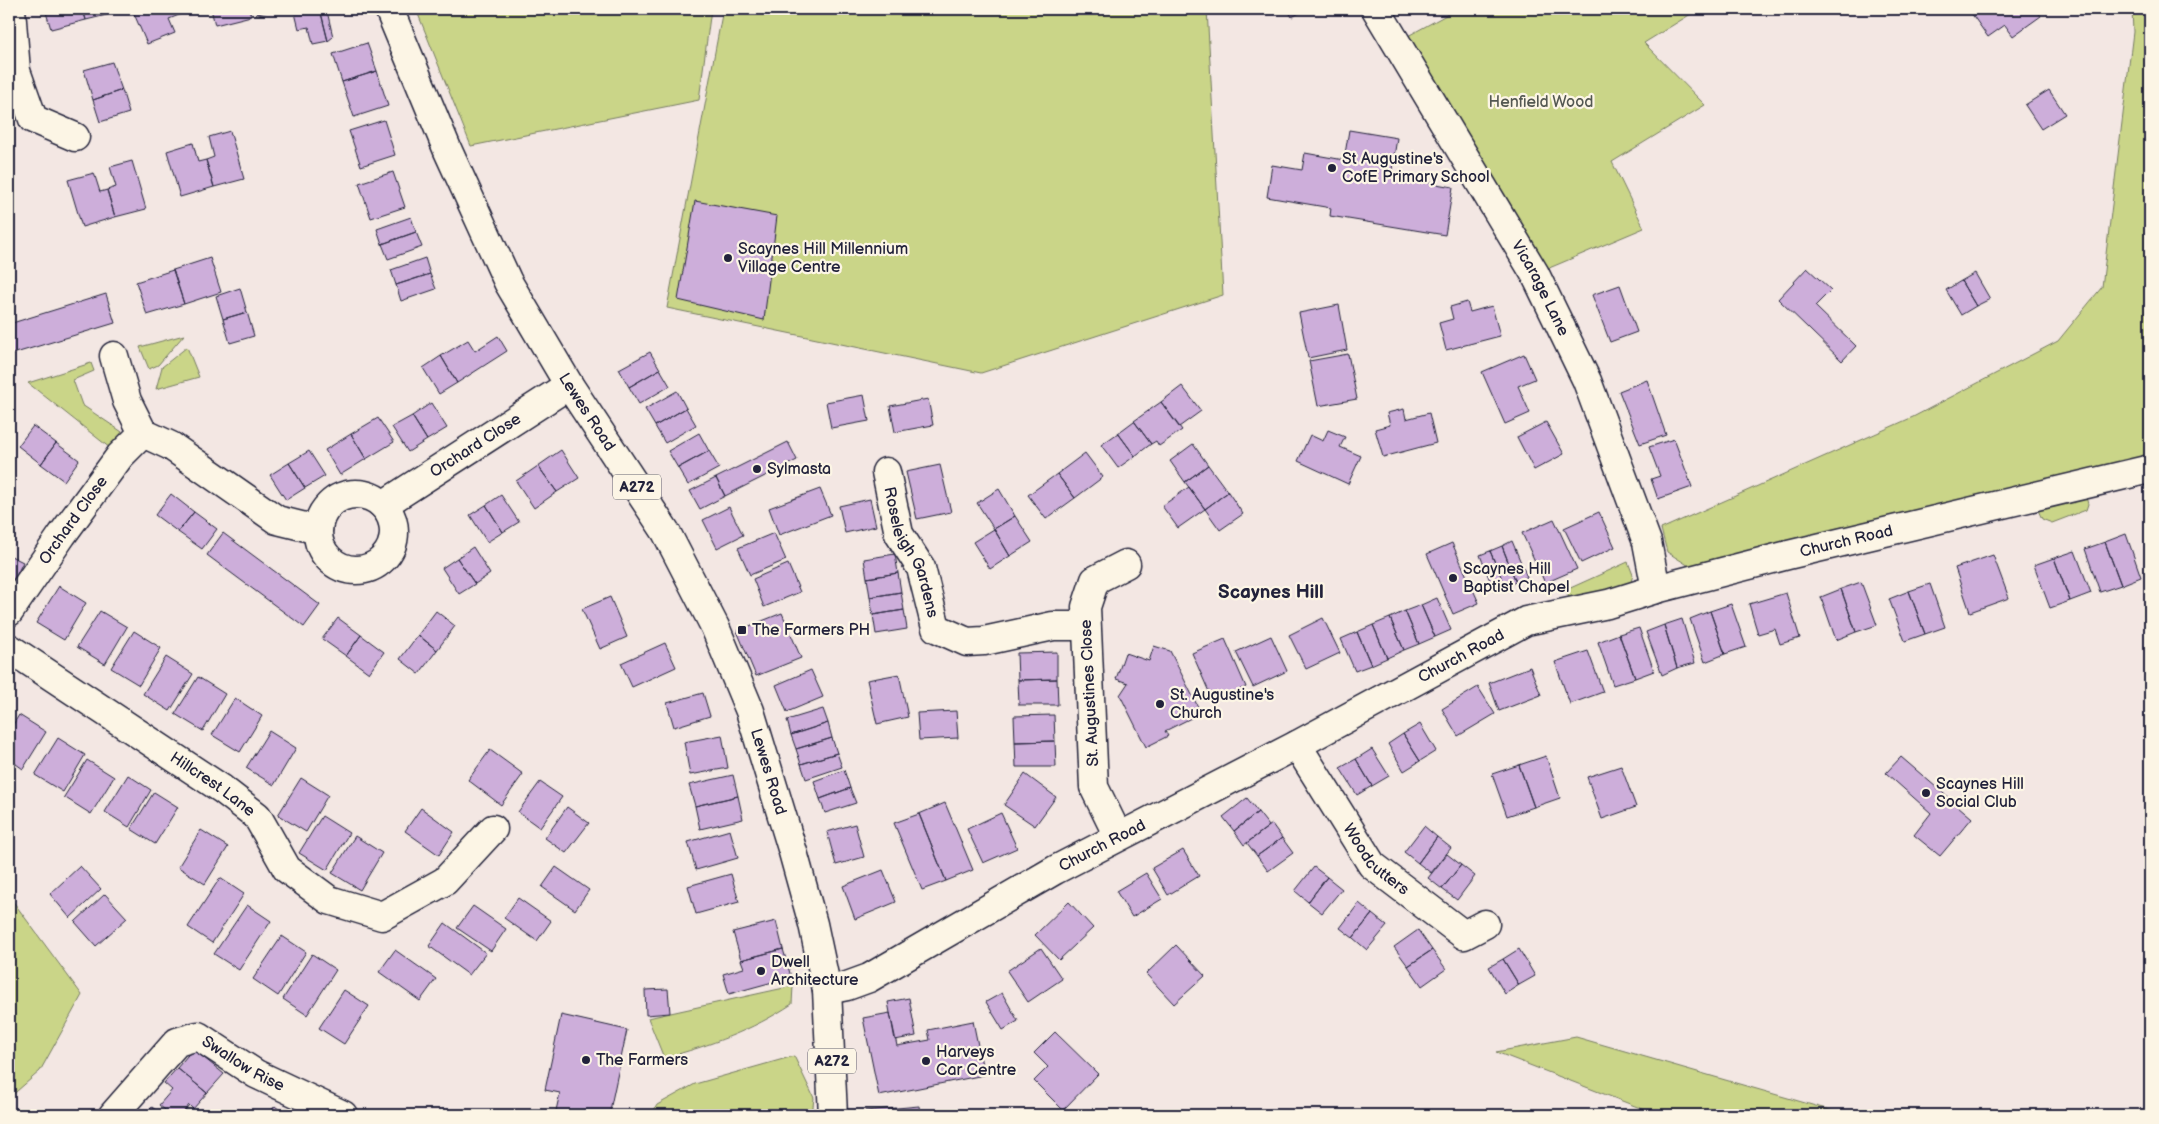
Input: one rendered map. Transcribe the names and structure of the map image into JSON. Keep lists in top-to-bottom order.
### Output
{
  "streets": {
    "main road": [
      "Vicarage Lane",
      "Lewes Road",
      "Orchard Close",
      "A272",
      "Church Road",
      "Roseleigh Gardens",
      "St. Augustines Close",
      "Hillcrest Lane",
      "Woodcutters",
      "Swallow Rise"
    ]
  },
  "crossings": [
    ["Vicarage Lane", "Church Road"],
    ["Lewes Road", "Orchard Close"],
    ["Lewes Road", "A272"],
    ["Lewes Road", "Church Road"],
    ["A272", "Church Road"],
    ["Church Road", "St. Augustines Close"],
    ["Church Road", "Woodcutters"],
    ["Roseleigh Gardens", "St. Augustines Close"]
  ],
  "districts": ["Scaynes Hill"],
  "parks": ["Henfield Wood"],
  "places": {
    "other": [
      "St Augustine's CofE Primary School",
      "Scaynes Hill Millennium Village Centre",
      "Sylmasta",
      "Scaynes Hill Baptist Chapel",
      "St. Augustine's Church",
      "Scaynes Hill Social Club",
      "Dwell Architecture",
      "The Farmers",
      "Harveys Car Centre"
    ],
    "transit": ["The Farmers PH"]
  }
}
